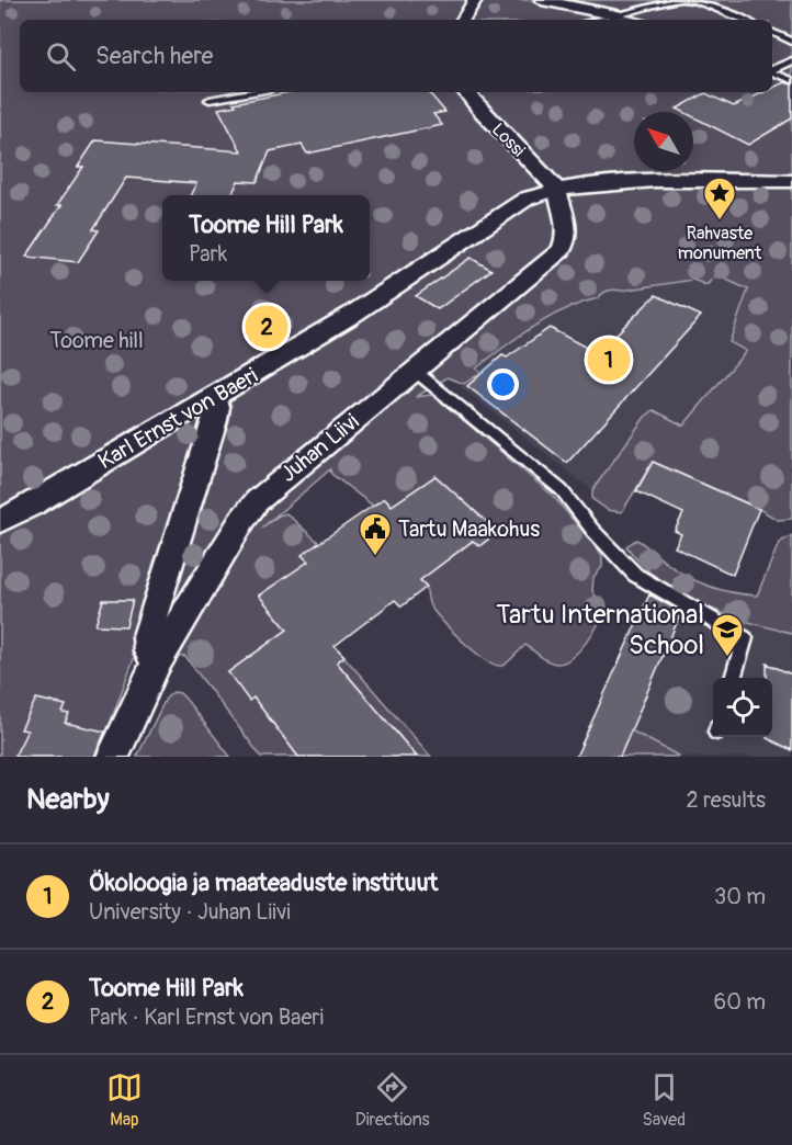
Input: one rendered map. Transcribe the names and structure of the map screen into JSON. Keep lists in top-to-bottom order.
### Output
{
  "streets": {
    "street": ["Lossi", "Karl Ernst von Baeri", "Juhan Liivi"]
  },
  "crossings": [
    ["Lossi", "Karl Ernst von Baeri"],
    ["Lossi", "Juhan Liivi"],
    ["Karl Ernst von Baeri", "Juhan Liivi"]
  ],
  "parks": ["Toome hill"],
  "places": {
    "place": ["Rahvaste monument"],
    "public building": ["Tartu Maakohus"],
    "school or university": ["Tartu International School"]
  },
  "north": "top left",
  "page": {
    "search": "Search here",
    "popup": ["Toome Hill Park", "Park"],
    "pins": ["2", "1"],
    "heading": ["Nearby", "2 results"],
    "list": [
      {
        "mark": "1",
        "name": "Ökoloogia ja maateaduste instituut",
        "note": "University · Juhan Liivi",
        "value": "30 m"
      },
      {
        "mark": "2",
        "name": "Toome Hill Park",
        "note": "Park · Karl Ernst von Baeri",
        "value": "60 m"
      }
    ],
    "nav": ["Map", "Directions", "Saved"]
  }
}
